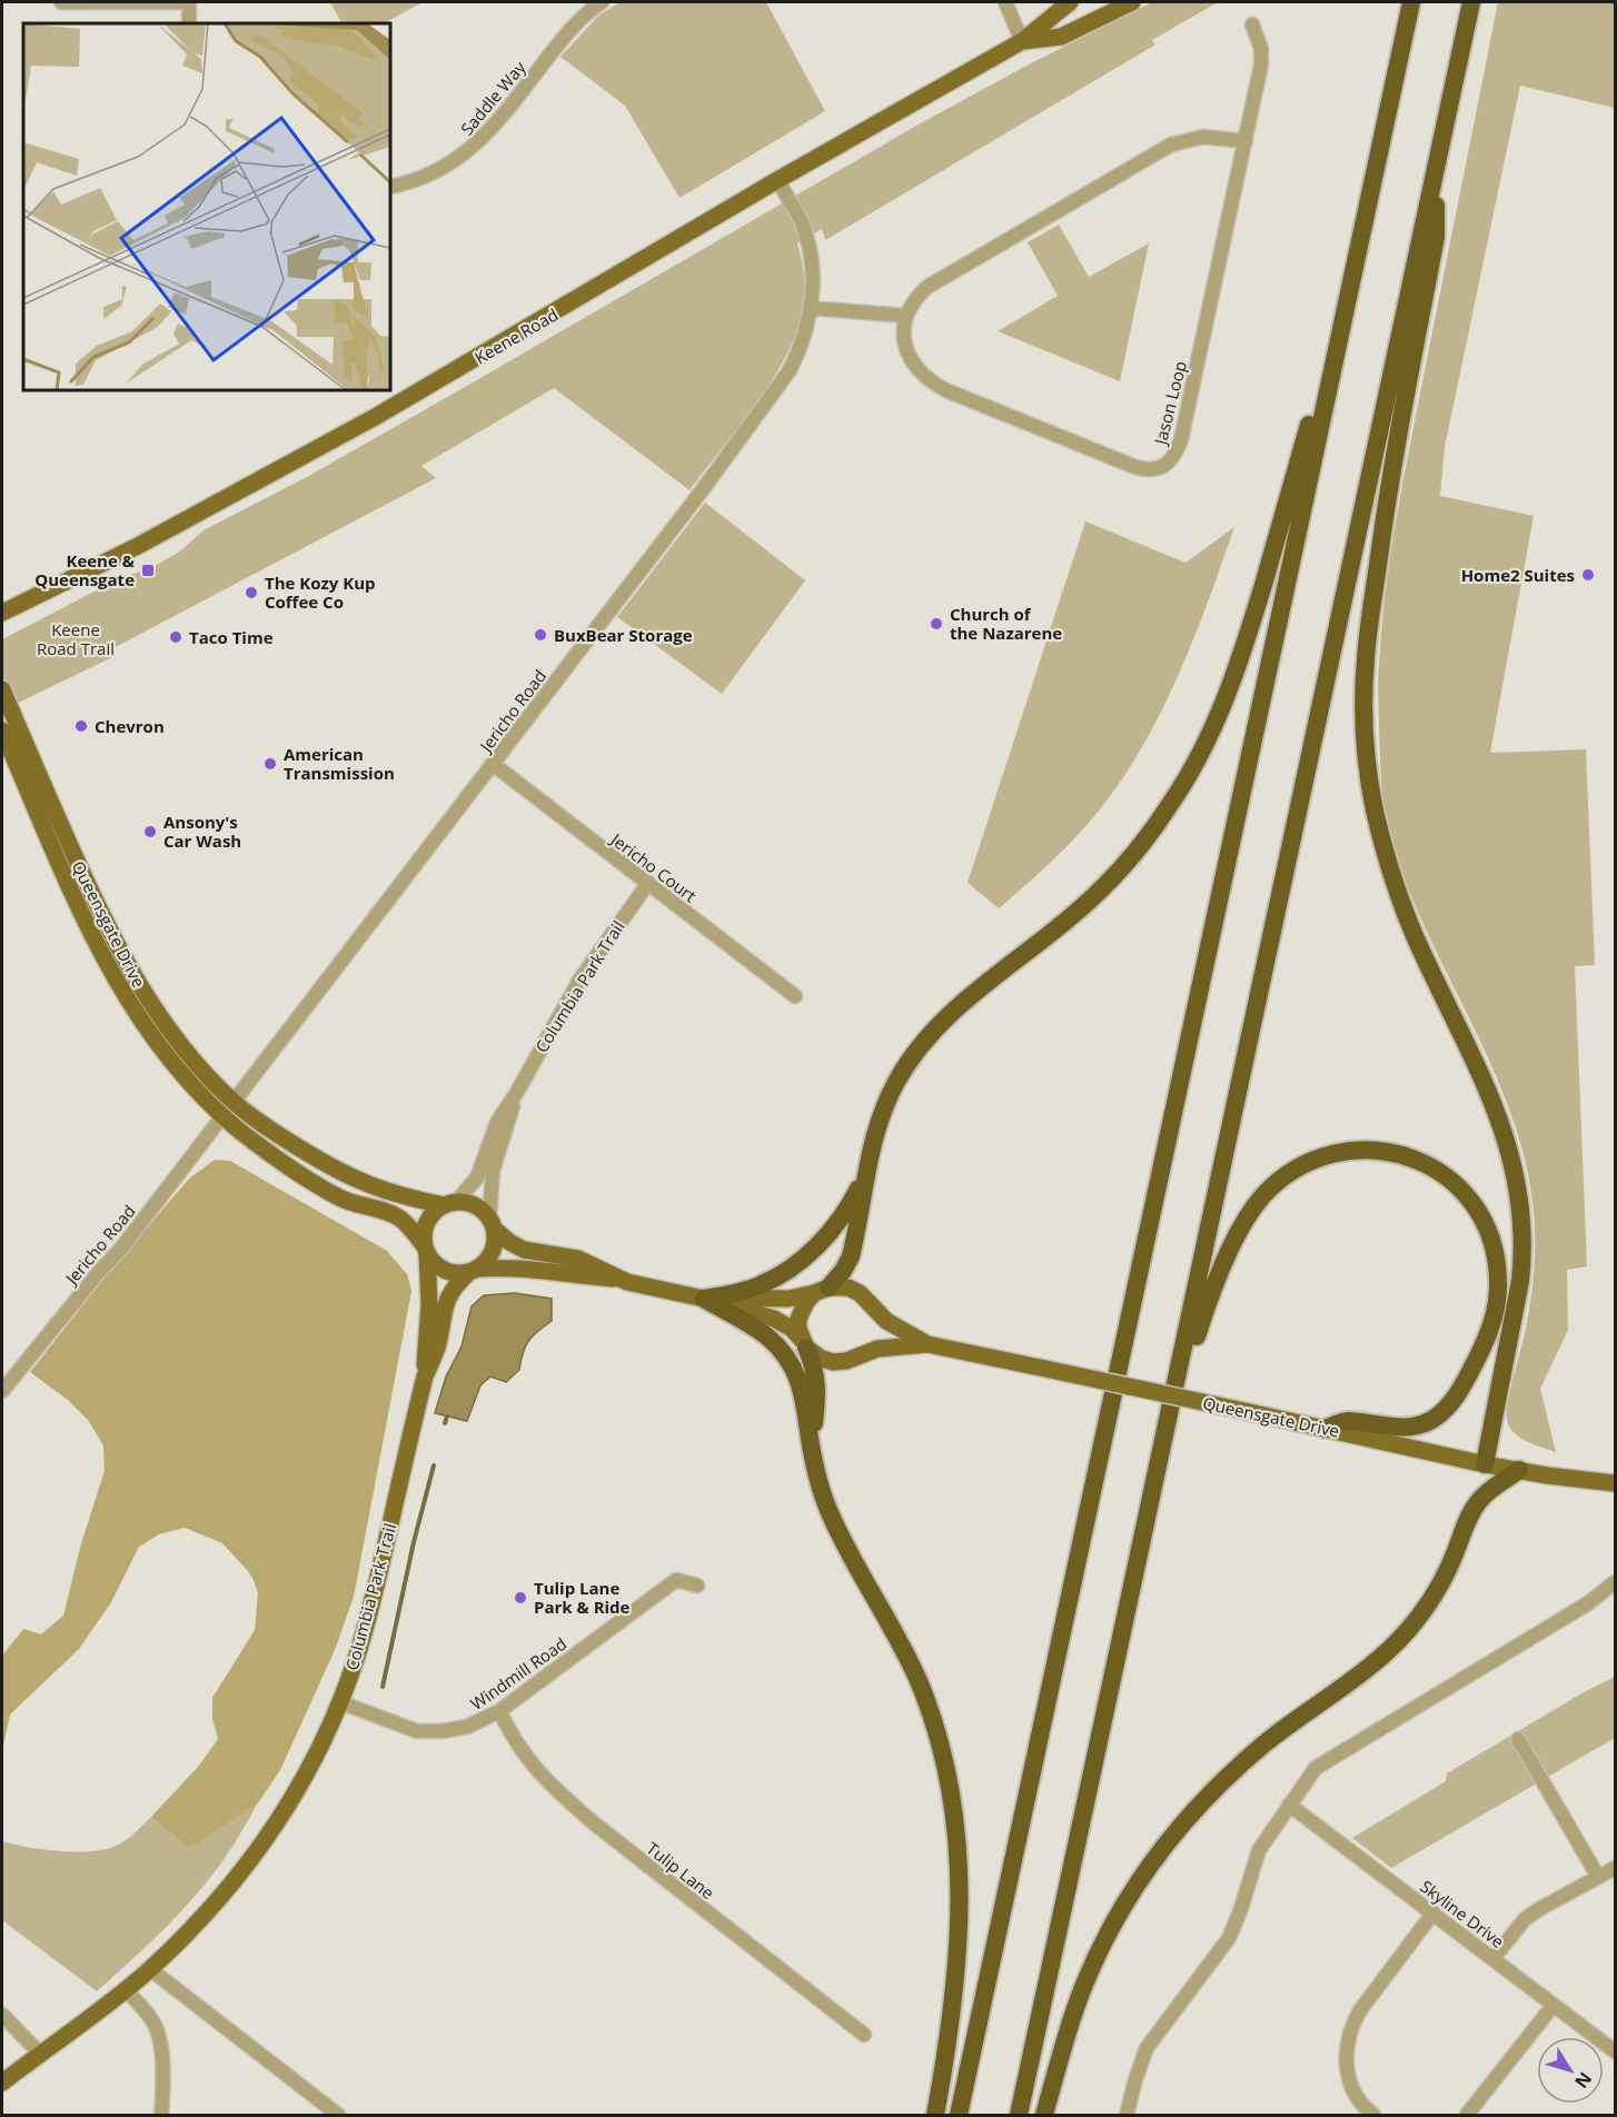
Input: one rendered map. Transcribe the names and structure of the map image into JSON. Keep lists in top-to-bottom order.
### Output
{
  "streets": {
    "main road": ["Keene Road", "Queensgate Drive", "Columbia Park Trail"],
    "street": [
      "Saddle Way",
      "Jason Loop",
      "Jericho Road",
      "Jericho Court",
      "Windmill Road",
      "Tulip Lane",
      "Skyline Drive"
    ]
  },
  "crossings": [
    ["Keene Road", "Jericho Road"],
    ["Jericho Road", "Jericho Court"],
    ["Jericho Road", "Queensgate Drive"],
    ["Jericho Court", "Columbia Park Trail"],
    ["Queensgate Drive", "Columbia Park Trail"],
    ["Columbia Park Trail", "Windmill Road"],
    ["Windmill Road", "Tulip Lane"]
  ],
  "parks": ["Keene Road Trail"],
  "places": {
    "transit": ["Keene & Queensgate"],
    "other": [
      "Home2 Suites",
      "The Kozy Kup Coffee Co",
      "Church of the Nazarene",
      "BuxBear Storage",
      "Taco Time",
      "Chevron",
      "American Transmission",
      "Ansony's Car Wash",
      "Tulip Lane Park & Ride"
    ]
  },
  "north": "bottom right"
}
